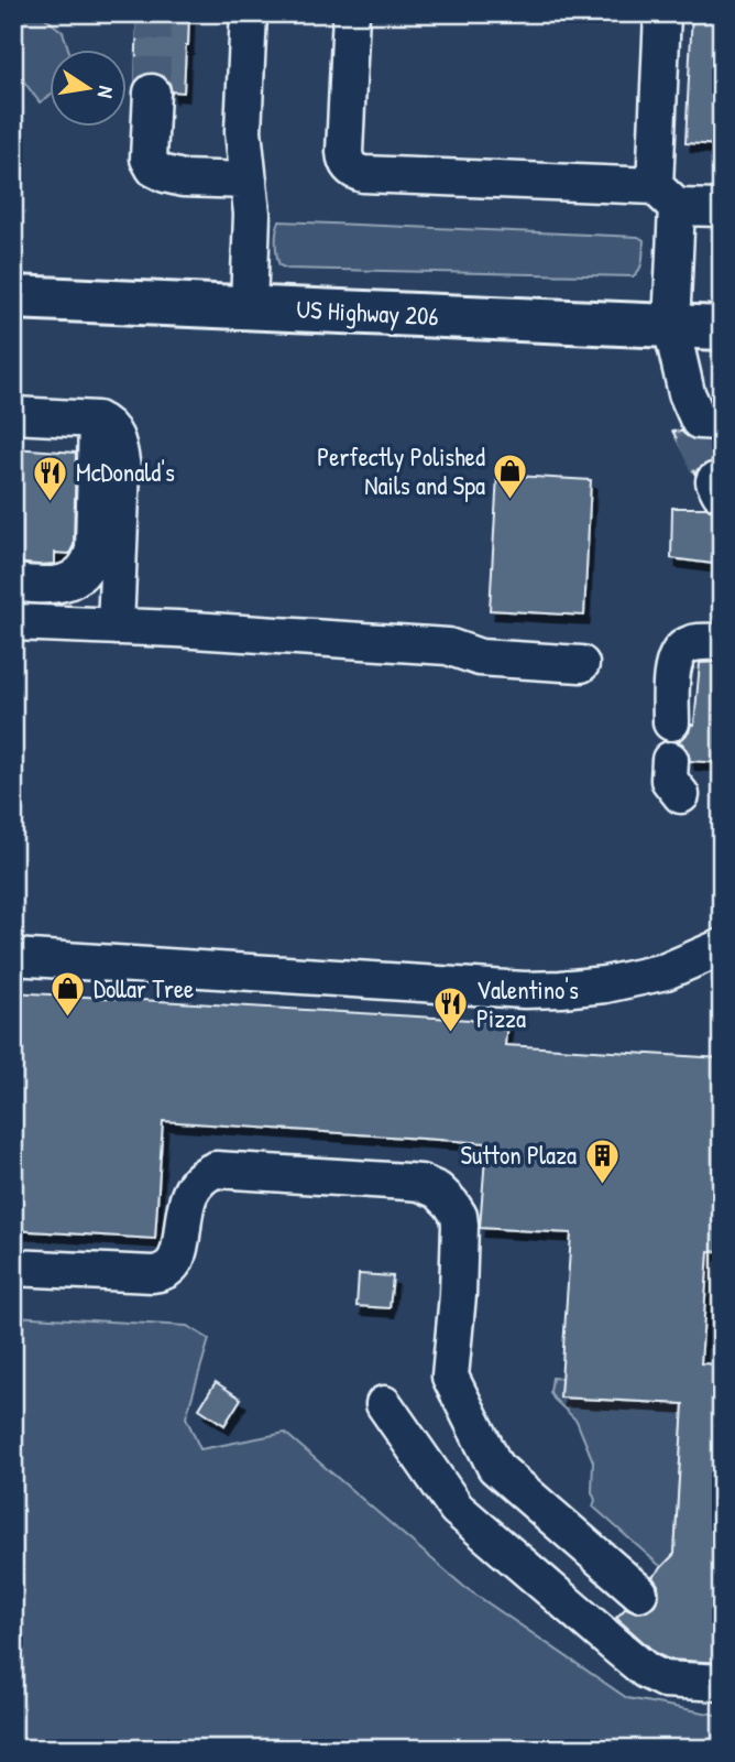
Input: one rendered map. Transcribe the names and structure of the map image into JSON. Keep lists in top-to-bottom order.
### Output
{
  "streets": {
    "highway": ["US Highway 206"]
  },
  "places": {
    "shop": ["Perfectly Polished Nails and Spa", "Dollar Tree"],
    "restaurant": ["McDonald's", "Valentino's Pizza"],
    "building": ["Sutton Plaza"]
  },
  "north": "right"
}
